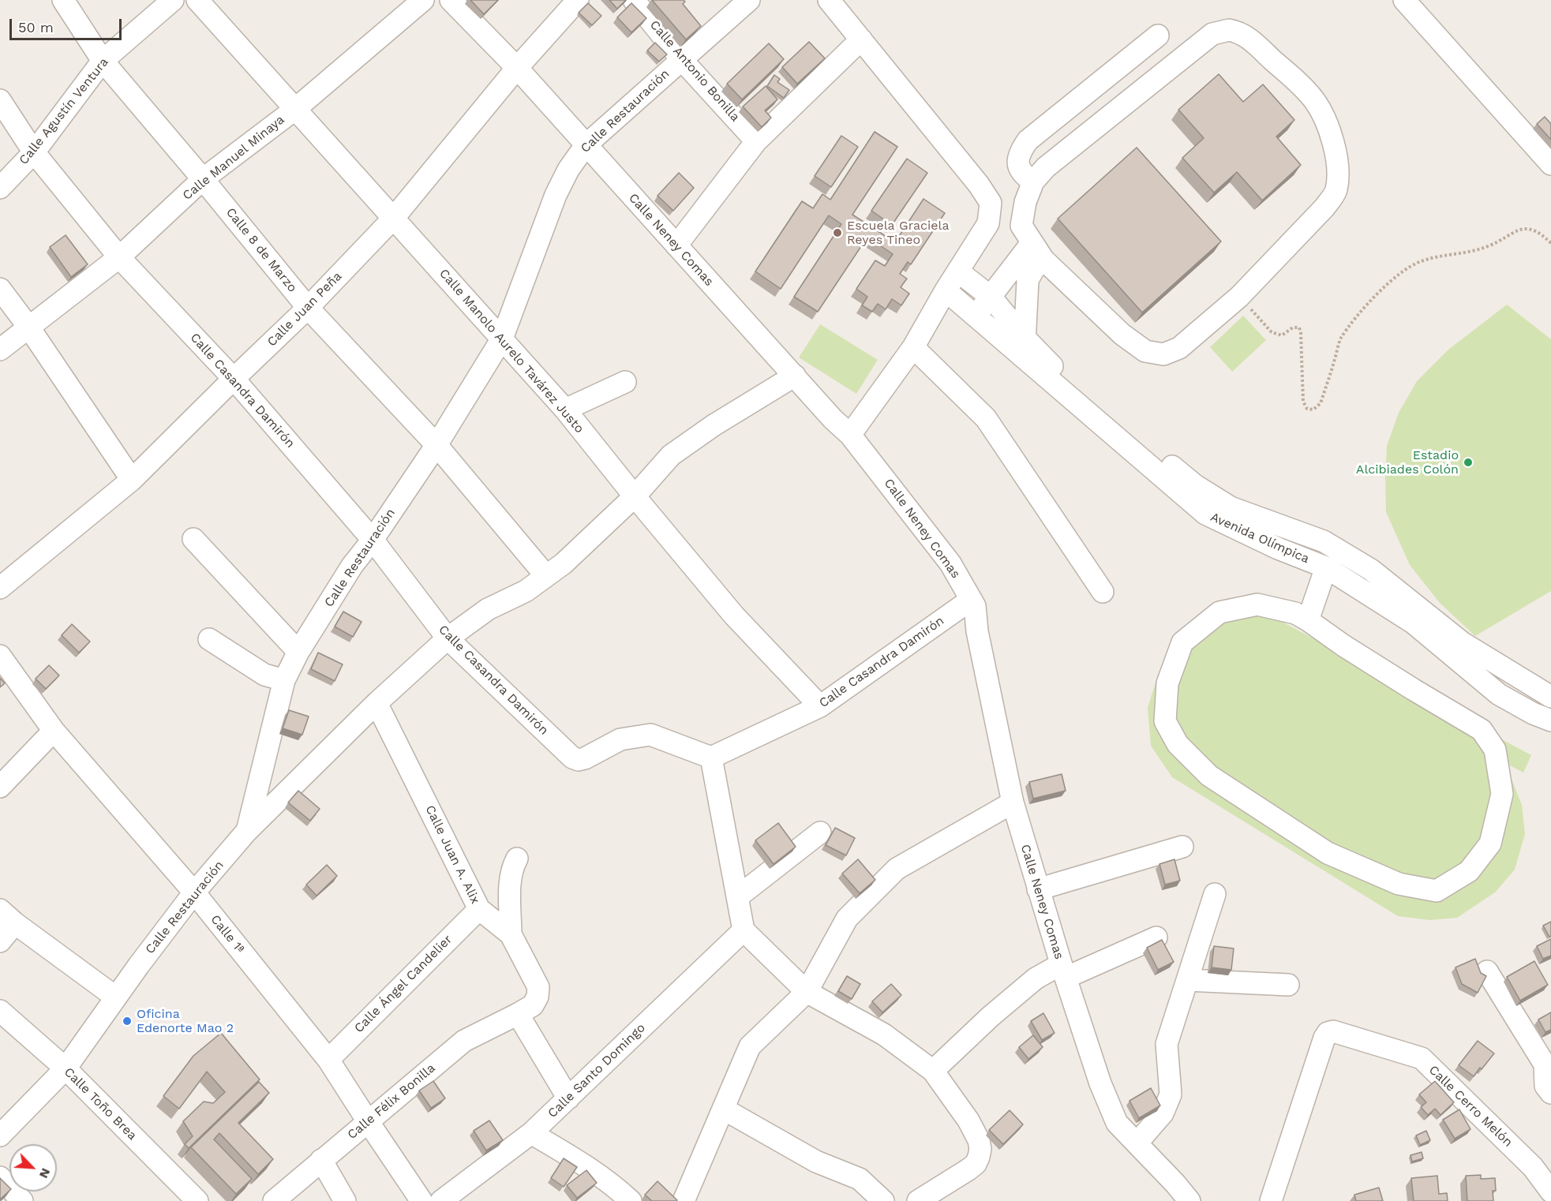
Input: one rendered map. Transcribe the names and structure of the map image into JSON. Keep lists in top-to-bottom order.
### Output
{
  "streets": {
    "street": [
      "Calle Antonio Bonilla",
      "Calle Agustín Ventura",
      "Calle Restauración",
      "Calle Manuel Minaya",
      "Calle Neney Comas",
      "Calle 8 de Marzo",
      "Calle Juan Peña",
      "Calle Manolo Aurelo Tavárez Justo",
      "Calle Casandra Damirón",
      "Avenida Olímpica",
      "Calle Juan A. Alix",
      "Calle 1ª",
      "Calle Ángel Candelier",
      "Calle Santo Domingo",
      "Calle Félix Bonilla",
      "Calle Toño Brea",
      "Calle Cerro Melón"
    ]
  },
  "crossings": [
    ["Calle Antonio Bonilla", "Calle Restauración"],
    ["Calle Agustín Ventura", "Calle 8 de Marzo"],
    ["Calle Agustín Ventura", "Calle Casandra Damirón"],
    ["Calle Restauración", "Calle Neney Comas"],
    ["Calle Restauración", "Calle 8 de Marzo"],
    ["Calle Restauración", "Calle Manolo Aurelo Tavárez Justo"],
    ["Calle Restauración", "Calle Casandra Damirón"],
    ["Calle Restauración", "Calle 1ª"],
    ["Calle Restauración", "Calle Toño Brea"],
    ["Calle Manuel Minaya", "Calle 8 de Marzo"],
    ["Calle Manuel Minaya", "Calle Manolo Aurelo Tavárez Justo"],
    ["Calle Manuel Minaya", "Calle Casandra Damirón"],
    ["Calle Neney Comas", "Calle Juan Peña"],
    ["Calle Neney Comas", "Calle Casandra Damirón"],
    ["Calle 8 de Marzo", "Calle Juan Peña"],
    ["Calle Juan Peña", "Calle Manolo Aurelo Tavárez Justo"],
    ["Calle Juan Peña", "Calle Casandra Damirón"],
    ["Calle Manolo Aurelo Tavárez Justo", "Calle Casandra Damirón"],
    ["Calle Juan A. Alix", "Calle Ángel Candelier"],
    ["Calle Juan A. Alix", "Calle Félix Bonilla"],
    ["Calle 1ª", "Calle Ángel Candelier"],
    ["Calle 1ª", "Calle Félix Bonilla"]
  ],
  "places": ["Escuela Graciela Reyes Tineo", "Estadio Alcibiades Colón", "Oficina Edenorte Mao 2"],
  "scale_bar": "50 m",
  "north": "bottom right"
}
